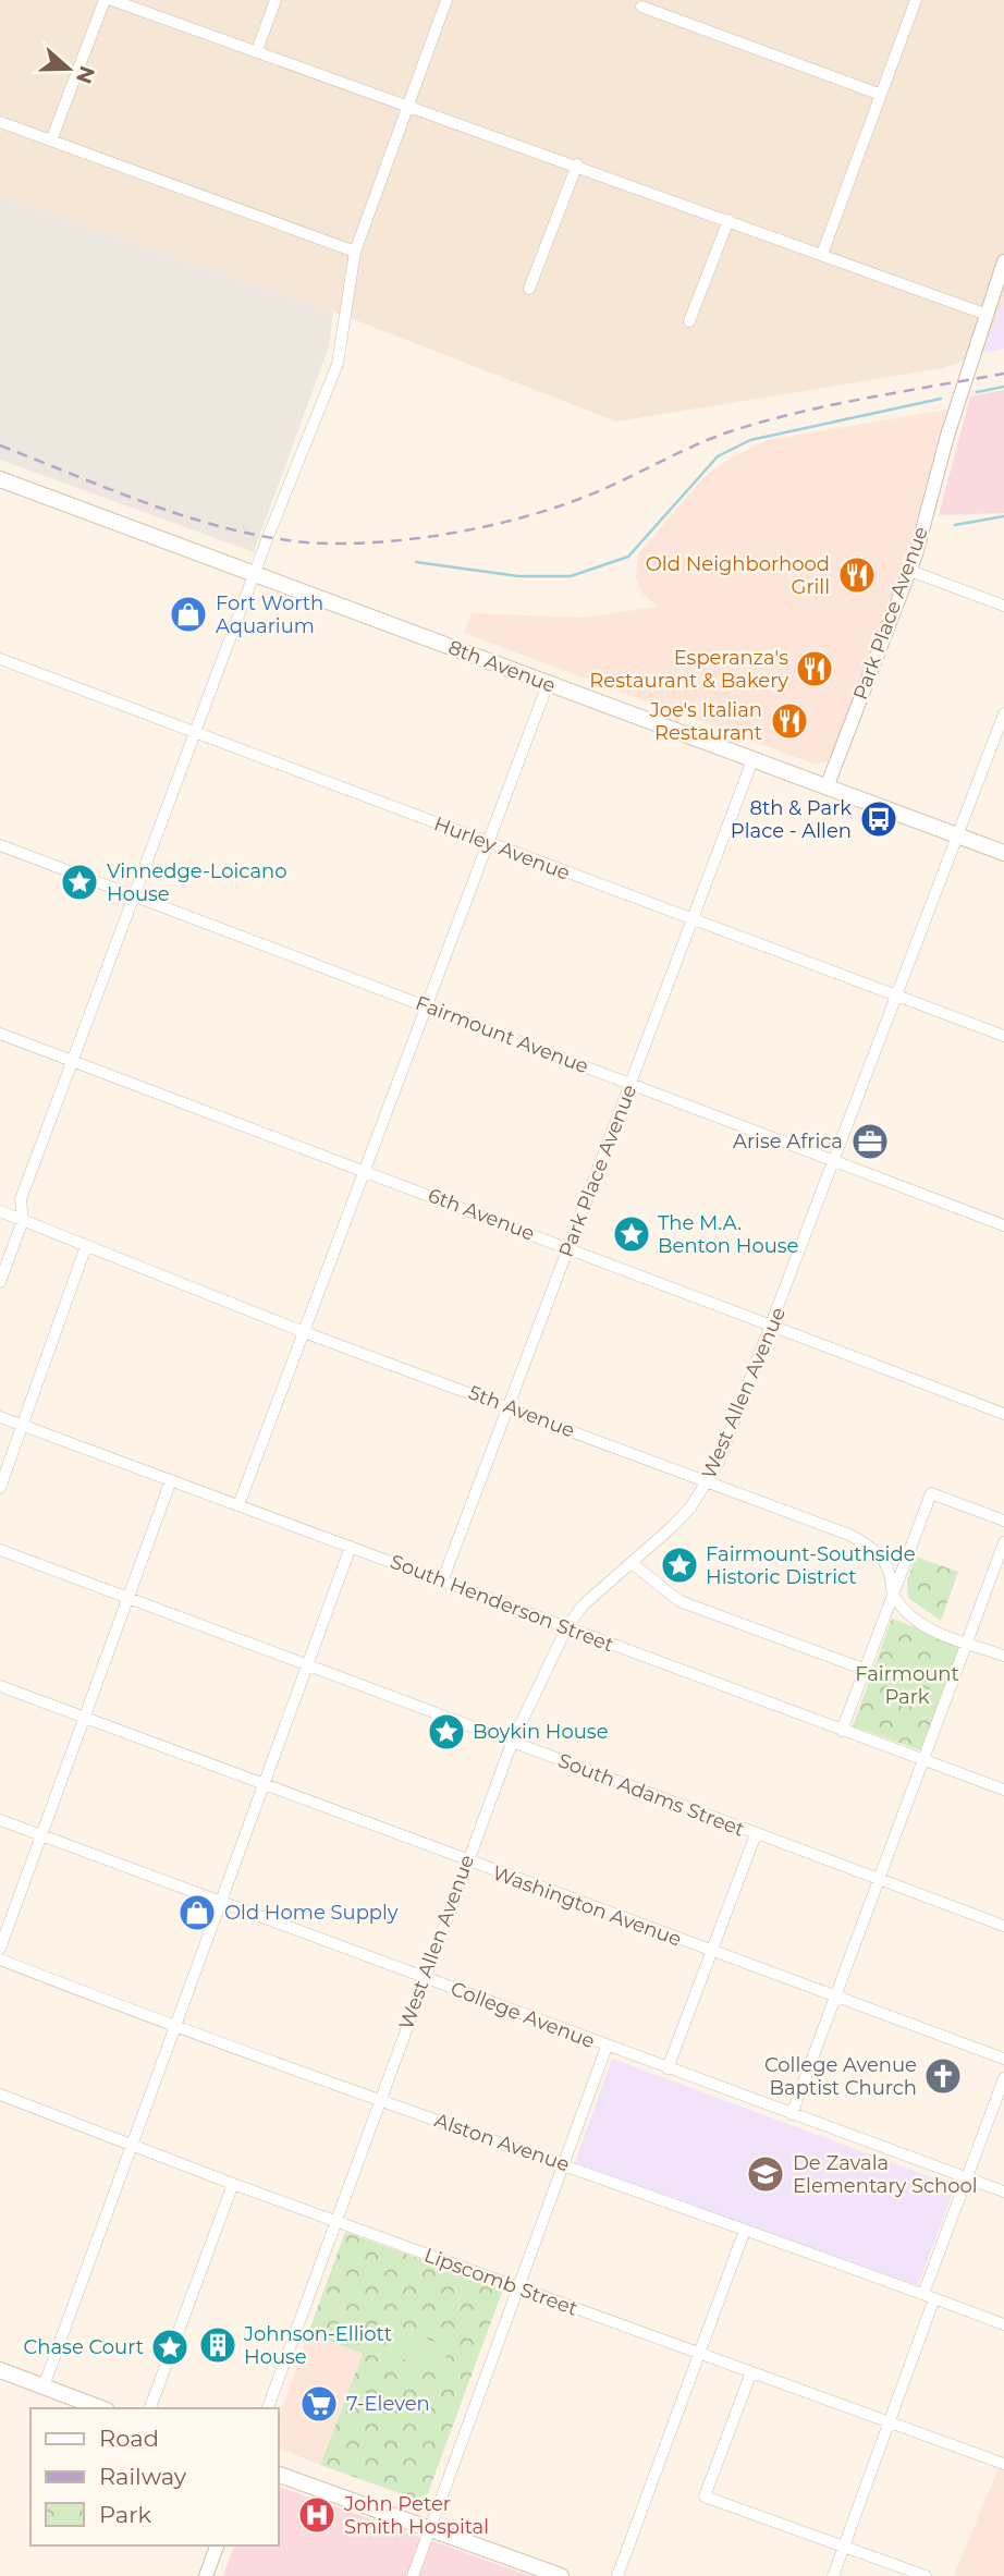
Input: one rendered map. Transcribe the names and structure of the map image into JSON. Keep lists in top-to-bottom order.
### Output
{
  "streets": {
    "main road": ["8th Avenue"],
    "street": [
      "Park Place Avenue",
      "Hurley Avenue",
      "Fairmount Avenue",
      "6th Avenue",
      "West Allen Avenue",
      "5th Avenue",
      "South Henderson Street",
      "South Adams Street",
      "Washington Avenue",
      "College Avenue",
      "Alston Avenue",
      "Lipscomb Street"
    ]
  },
  "crossings": [
    ["Park Place Avenue", "8th Avenue"],
    ["Park Place Avenue", "Hurley Avenue"],
    ["Park Place Avenue", "Fairmount Avenue"],
    ["Park Place Avenue", "6th Avenue"],
    ["Park Place Avenue", "5th Avenue"],
    ["Park Place Avenue", "South Henderson Street"],
    ["8th Avenue", "West Allen Avenue"],
    ["Hurley Avenue", "West Allen Avenue"],
    ["Fairmount Avenue", "West Allen Avenue"],
    ["6th Avenue", "West Allen Avenue"],
    ["West Allen Avenue", "5th Avenue"],
    ["West Allen Avenue", "South Henderson Street"],
    ["West Allen Avenue", "South Adams Street"],
    ["West Allen Avenue", "Washington Avenue"],
    ["West Allen Avenue", "College Avenue"],
    ["West Allen Avenue", "Alston Avenue"],
    ["West Allen Avenue", "Lipscomb Street"]
  ],
  "parks": ["Fairmount Park"],
  "places": {
    "restaurant": ["Old Neighborhood Grill", "Esperanza's Restaurant & Bakery", "Joe's Italian Restaurant"],
    "shop": ["Fort Worth Aquarium", "Old Home Supply"],
    "bus stop": ["8th & Park Place - Allen"],
    "place": [
      "Vinnedge-Loicano House",
      "The M.A. Benton House",
      "Fairmount-Southside Historic District",
      "Boykin House",
      "Chase Court"
    ],
    "office": ["Arise Africa"],
    "church": ["College Avenue Baptist Church"],
    "school or university": ["De Zavala Elementary School"],
    "building": ["Johnson-Elliott House"],
    "supermarket": ["7-Eleven"],
    "hospital": ["John Peter Smith Hospital"]
  },
  "legend": ["Road", "Railway", "Park"],
  "north": "right"
}
